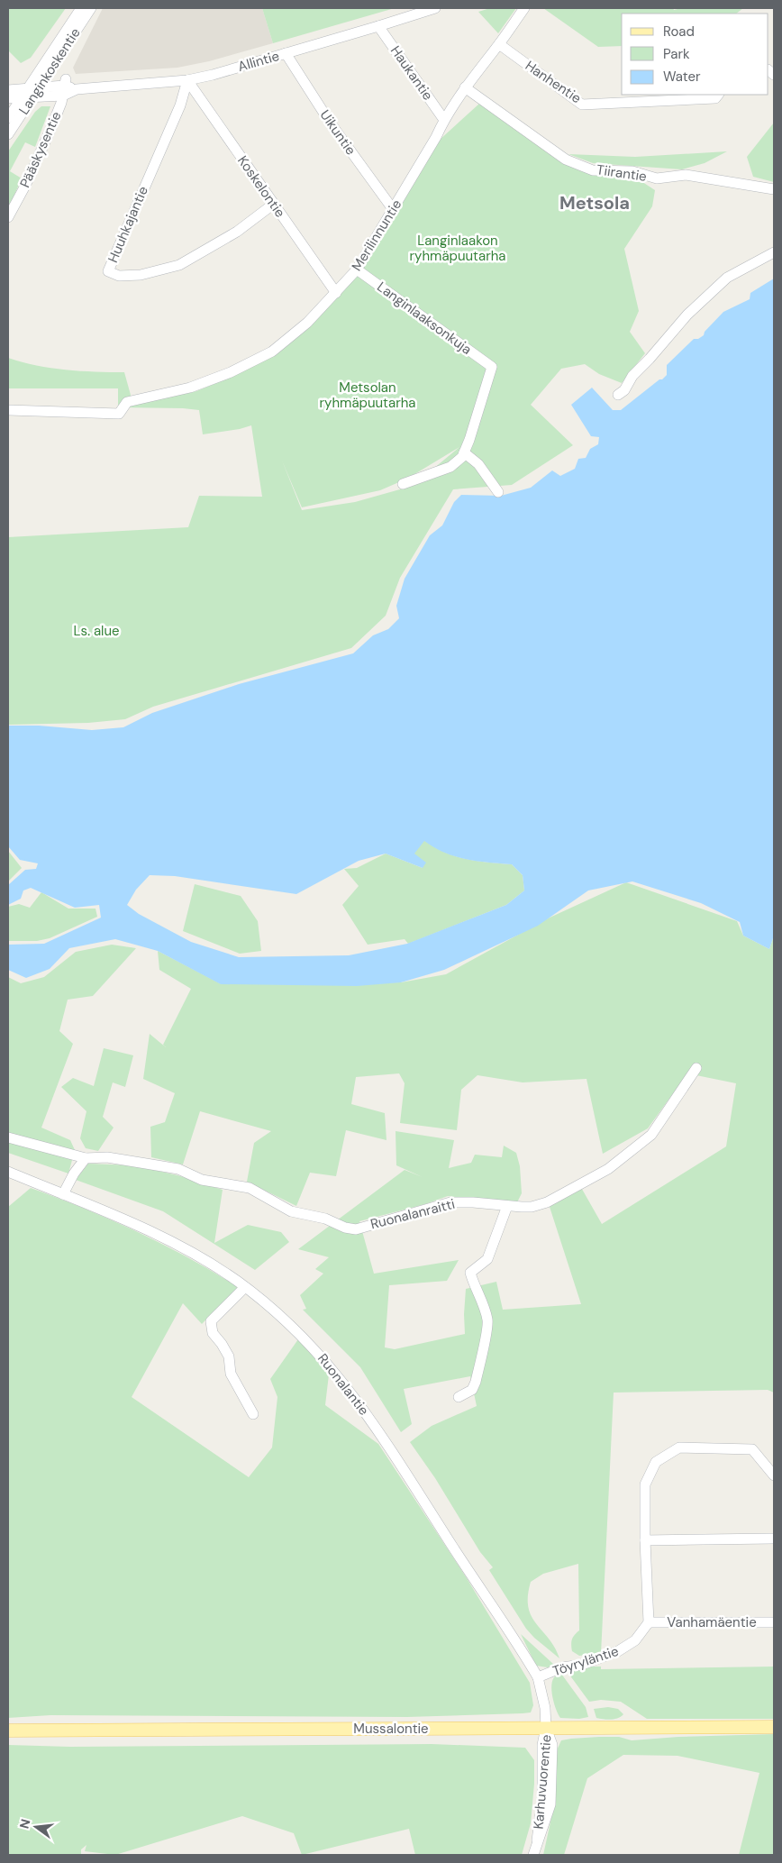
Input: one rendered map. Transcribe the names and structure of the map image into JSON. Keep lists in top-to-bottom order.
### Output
{
  "streets": {
    "main road": ["Mussalontie"],
    "street": [
      "Allintie",
      "Langinkoskentie",
      "Haukantie",
      "Hanhentie",
      "Uikuntie",
      "Pääskysentie",
      "Tiirantie",
      "Koskelontie",
      "Huuhkajantie",
      "Merilinnuntie",
      "Langinlaaksonkuja",
      "Ruonalanraitti",
      "Ruonalantie",
      "Vanhamäentie",
      "Töyryläntie",
      "Karhuvuorentie"
    ]
  },
  "crossings": [
    ["Allintie", "Langinkoskentie"],
    ["Allintie", "Haukantie"],
    ["Allintie", "Uikuntie"],
    ["Allintie", "Pääskysentie"],
    ["Allintie", "Koskelontie"],
    ["Allintie", "Huuhkajantie"],
    ["Haukantie", "Merilinnuntie"],
    ["Hanhentie", "Merilinnuntie"],
    ["Uikuntie", "Merilinnuntie"],
    ["Tiirantie", "Merilinnuntie"],
    ["Koskelontie", "Huuhkajantie"],
    ["Koskelontie", "Merilinnuntie"],
    ["Merilinnuntie", "Langinlaaksonkuja"],
    ["Ruonalantie", "Töyryläntie"],
    ["Ruonalantie", "Mussalontie"],
    ["Ruonalantie", "Karhuvuorentie"],
    ["Vanhamäentie", "Töyryläntie"],
    ["Mussalontie", "Karhuvuorentie"]
  ],
  "districts": ["Metsola"],
  "parks": ["Langinlaakon ryhmäpuutarha", "Metsolan ryhmäpuutarha", "Ls. alue"],
  "legend": ["Road", "Park", "Water"],
  "north": "left"
}
